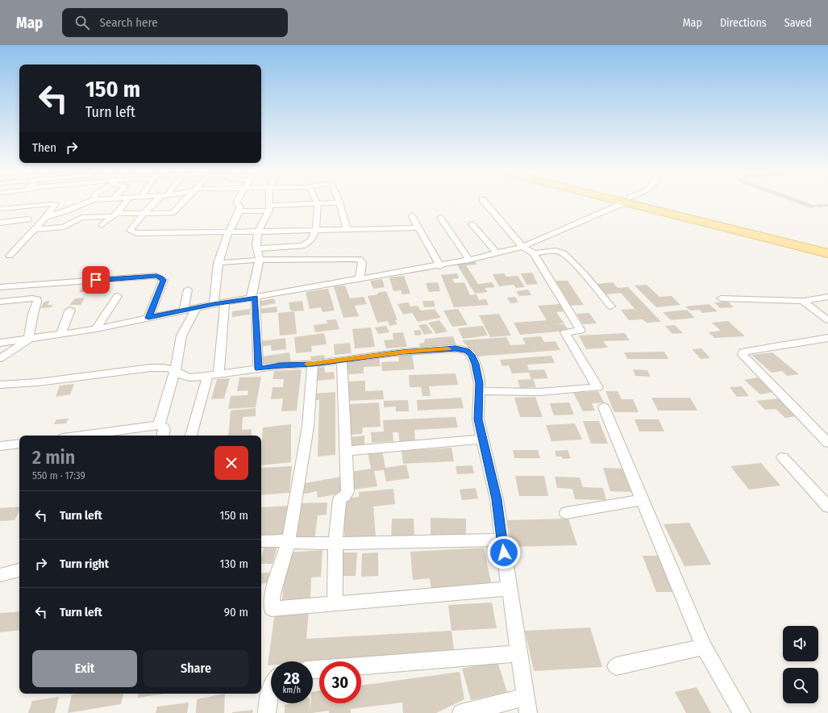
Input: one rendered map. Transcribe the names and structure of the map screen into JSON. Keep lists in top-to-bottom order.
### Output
{
  "page": {
    "header": "Map",
    "search": "Search here",
    "nav": ["Map", "Directions", "Saved"],
    "turn": ["150 m", "Turn left"],
    "then": "Then",
    "heading": ["2 min", "550 m · 17:39"],
    "list": [
      {
        "name": "Turn left",
        "value": "150 m"
      },
      {
        "name": "Turn right",
        "value": "130 m"
      },
      {
        "name": "Turn left",
        "value": "90 m"
      }
    ],
    "buttons": ["Exit", "Share"],
    "speed": "28 km/h",
    "limit": "30"
  }
}
